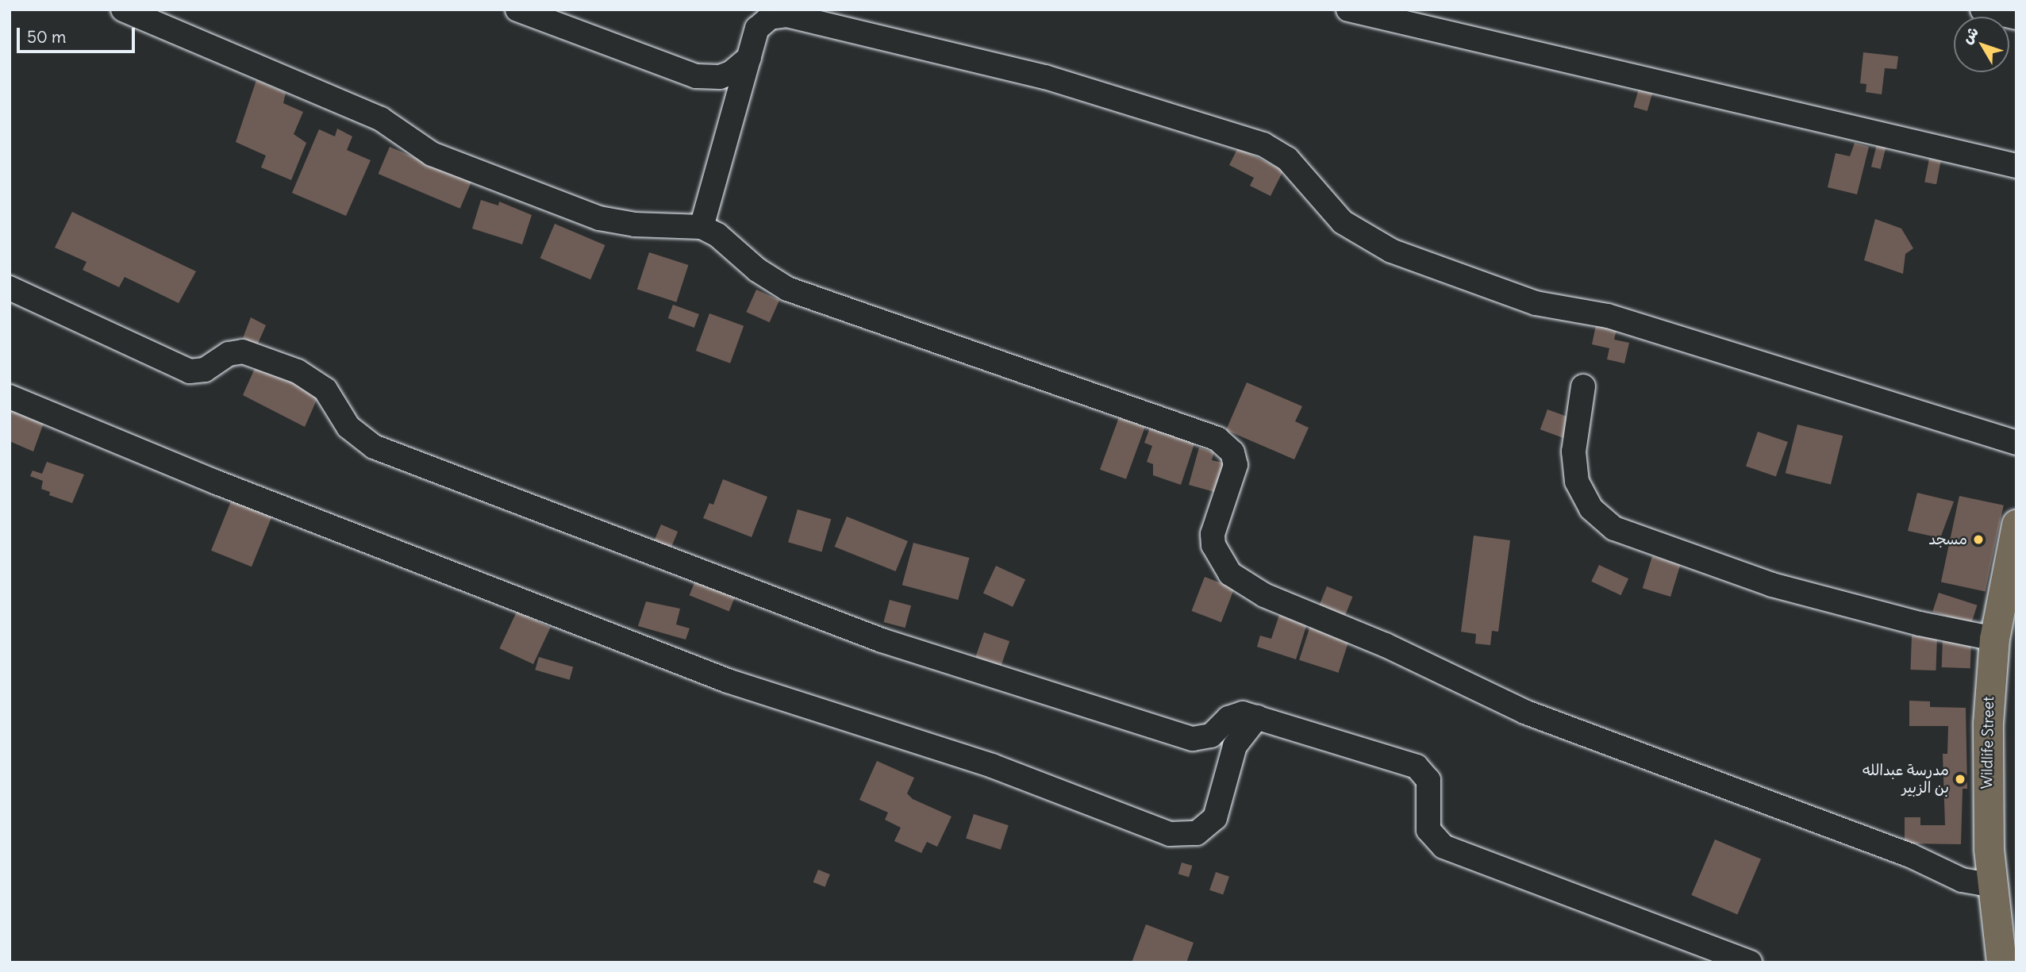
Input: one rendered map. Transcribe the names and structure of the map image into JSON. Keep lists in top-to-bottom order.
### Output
{
  "streets": {
    "main road": ["Wildlife Street"]
  },
  "places": ["مسجد", "مدرسة عبدالله بن الزبير"],
  "scale_bar": "50 m",
  "north": "top left"
}
